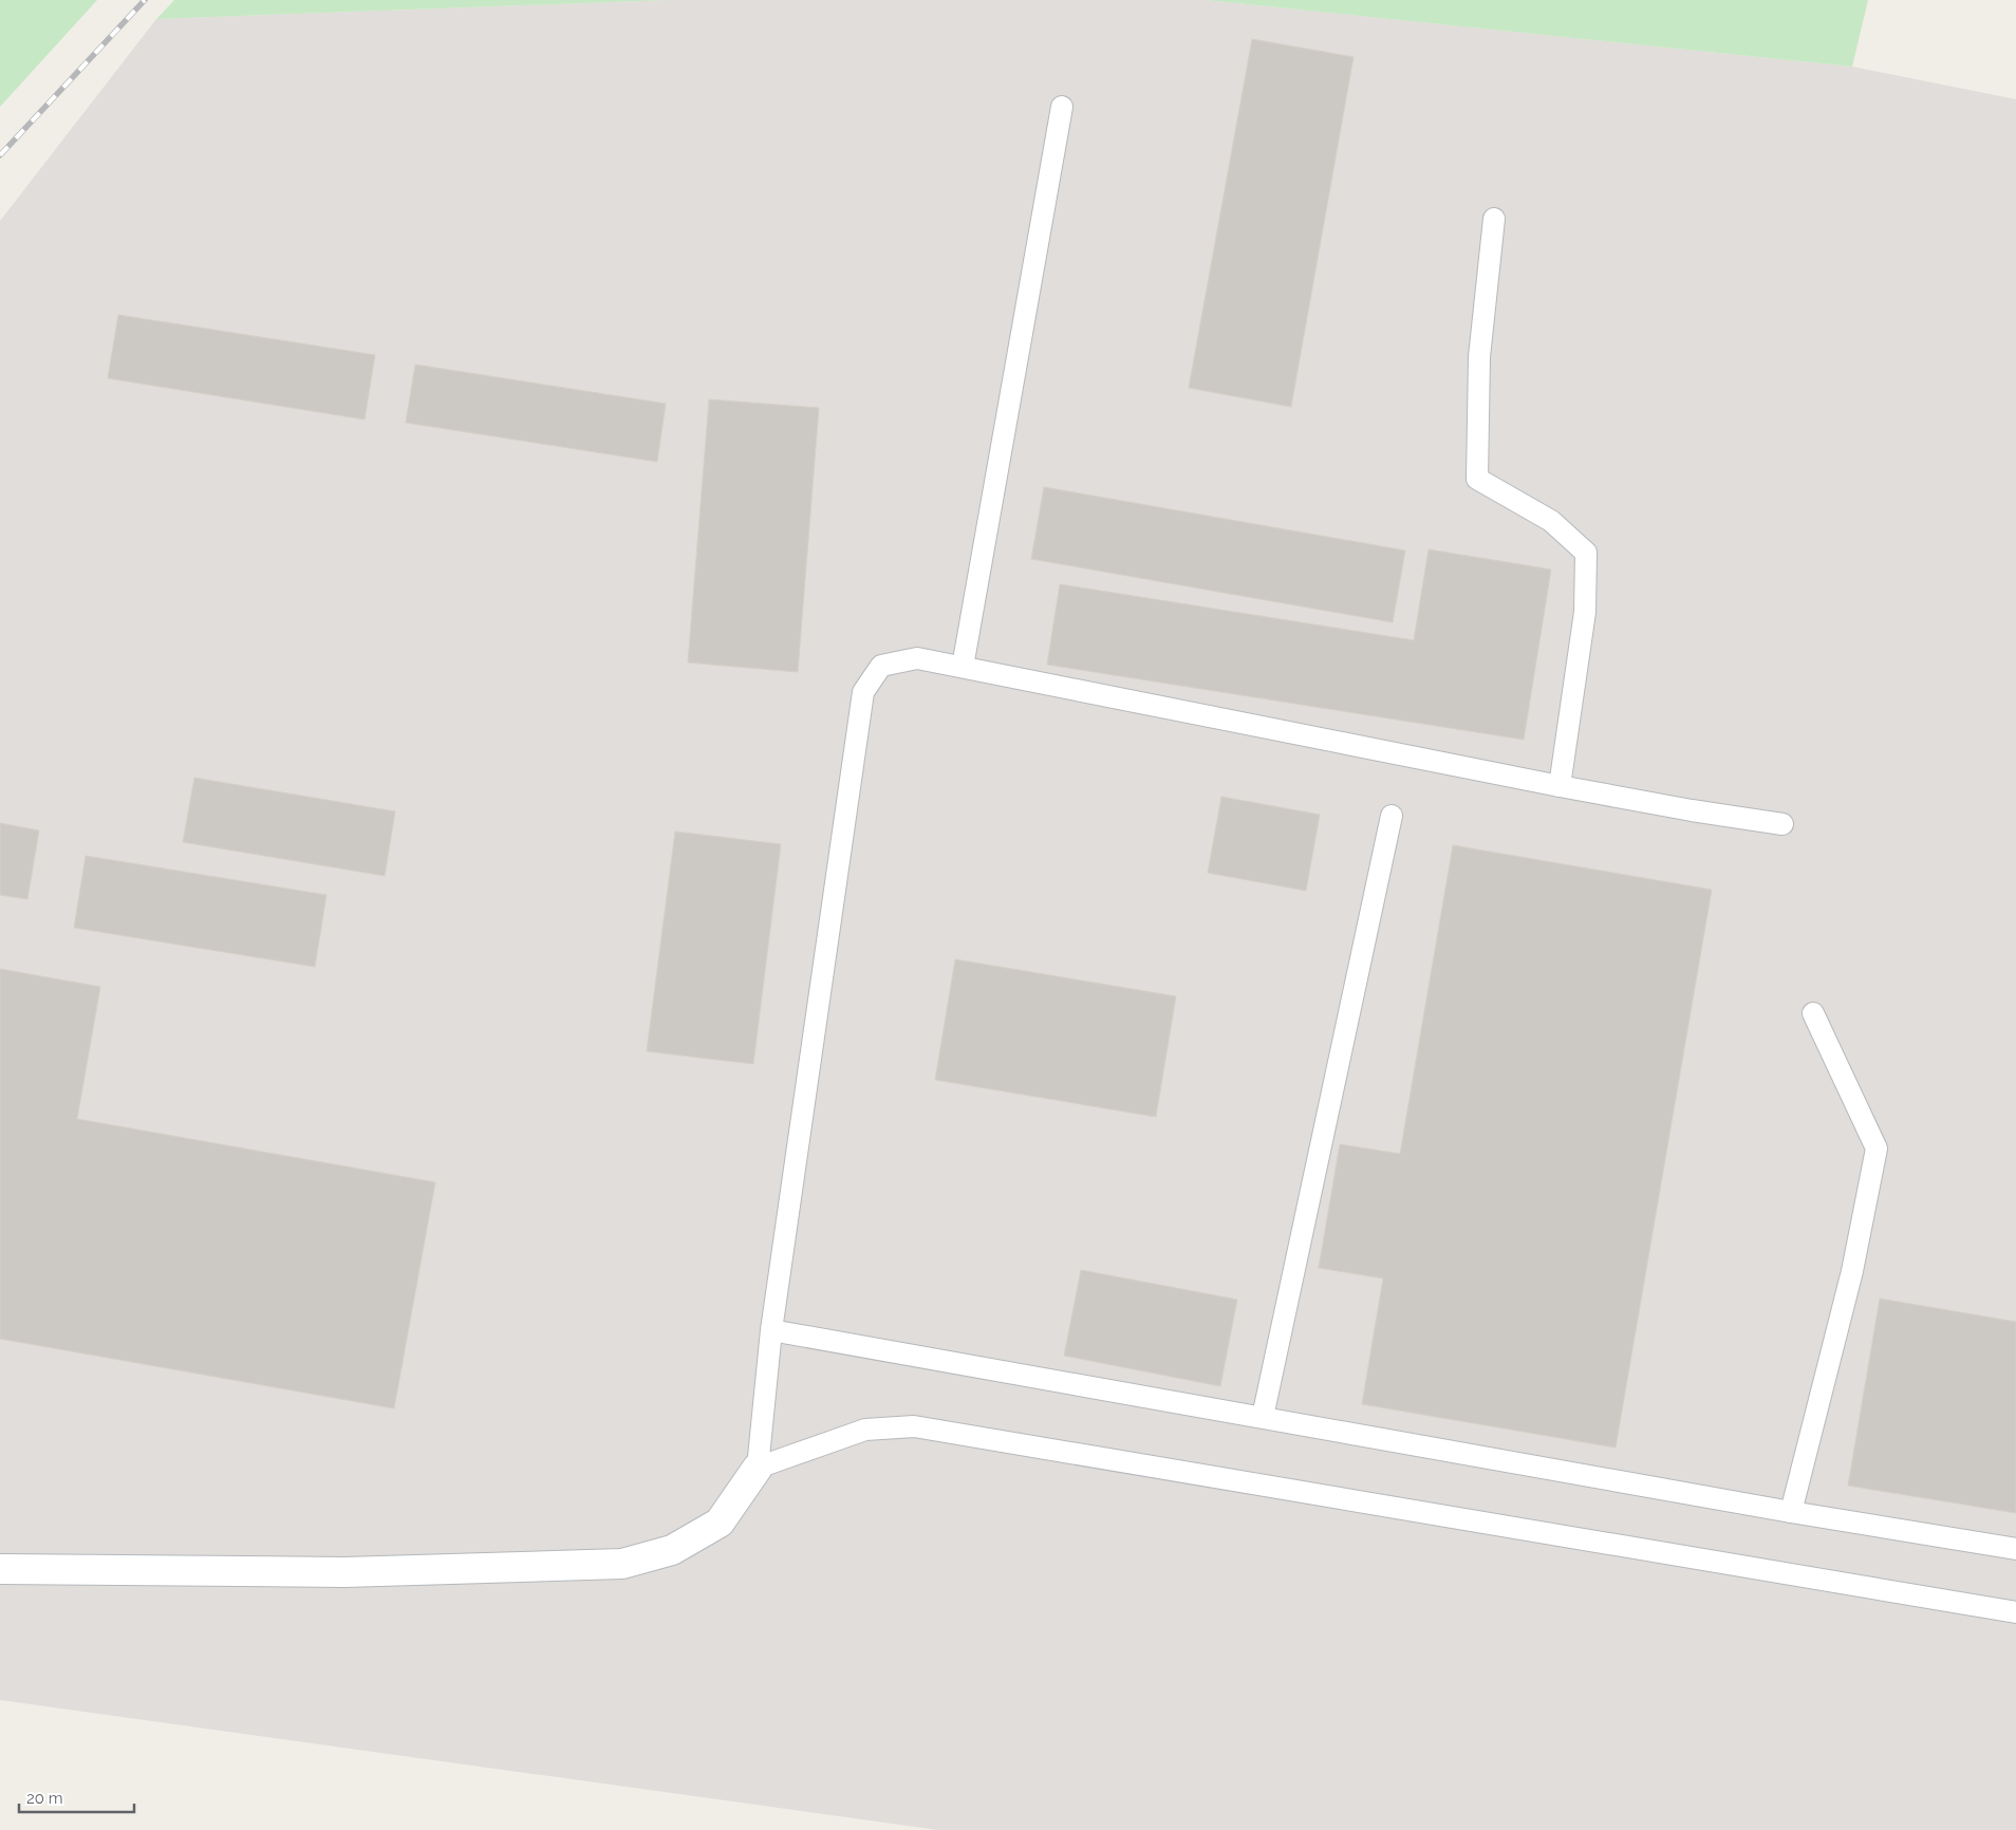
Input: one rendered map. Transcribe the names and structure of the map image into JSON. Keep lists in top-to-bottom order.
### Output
{
  "scale_bar": "20 m"
}
